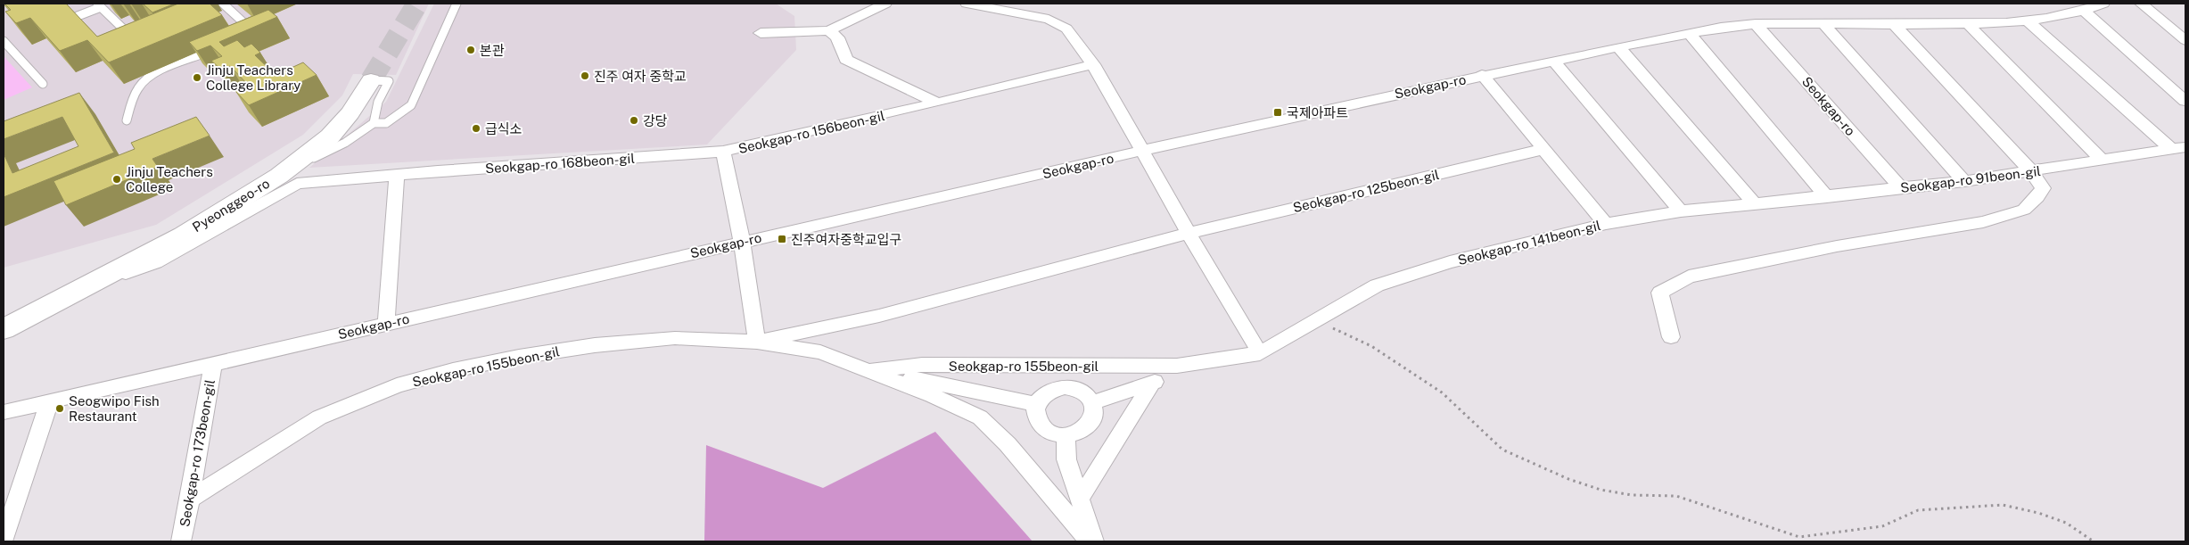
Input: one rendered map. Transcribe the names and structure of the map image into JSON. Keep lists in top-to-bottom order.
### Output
{
  "streets": {
    "street": [
      "Seokgap-ro",
      "Seokgap-ro 156beon-gil",
      "Seokgap-ro 168beon-gil",
      "Seokgap-ro 91beon-gil",
      "Seokgap-ro 125beon-gil",
      "Pyeonggeo-ro",
      "Seokgap-ro 141beon-gil",
      "Seokgap-ro 155beon-gil",
      "Seokgap-ro 173beon-gil"
    ]
  },
  "crossings": [
    ["Seokgap-ro", "Seokgap-ro 156beon-gil"],
    ["Seokgap-ro", "Seokgap-ro 91beon-gil"],
    ["Seokgap-ro", "Seokgap-ro 173beon-gil"],
    ["Seokgap-ro 156beon-gil", "Seokgap-ro 168beon-gil"],
    ["Seokgap-ro 168beon-gil", "Pyeonggeo-ro"],
    ["Seokgap-ro 91beon-gil", "Seokgap-ro 141beon-gil"],
    ["Seokgap-ro 125beon-gil", "Seokgap-ro 155beon-gil"],
    ["Seokgap-ro 141beon-gil", "Seokgap-ro 155beon-gil"],
    ["Seokgap-ro 155beon-gil", "Seokgap-ro 173beon-gil"]
  ],
  "places": {
    "other": [
      "본관",
      "진주 여자 중학교",
      "Jinju Teachers College Library",
      "강당",
      "급식소",
      "Jinju Teachers College",
      "Seogwipo Fish Restaurant"
    ],
    "transit": ["국제아파트", "진주여자중학교입구"]
  }
}
